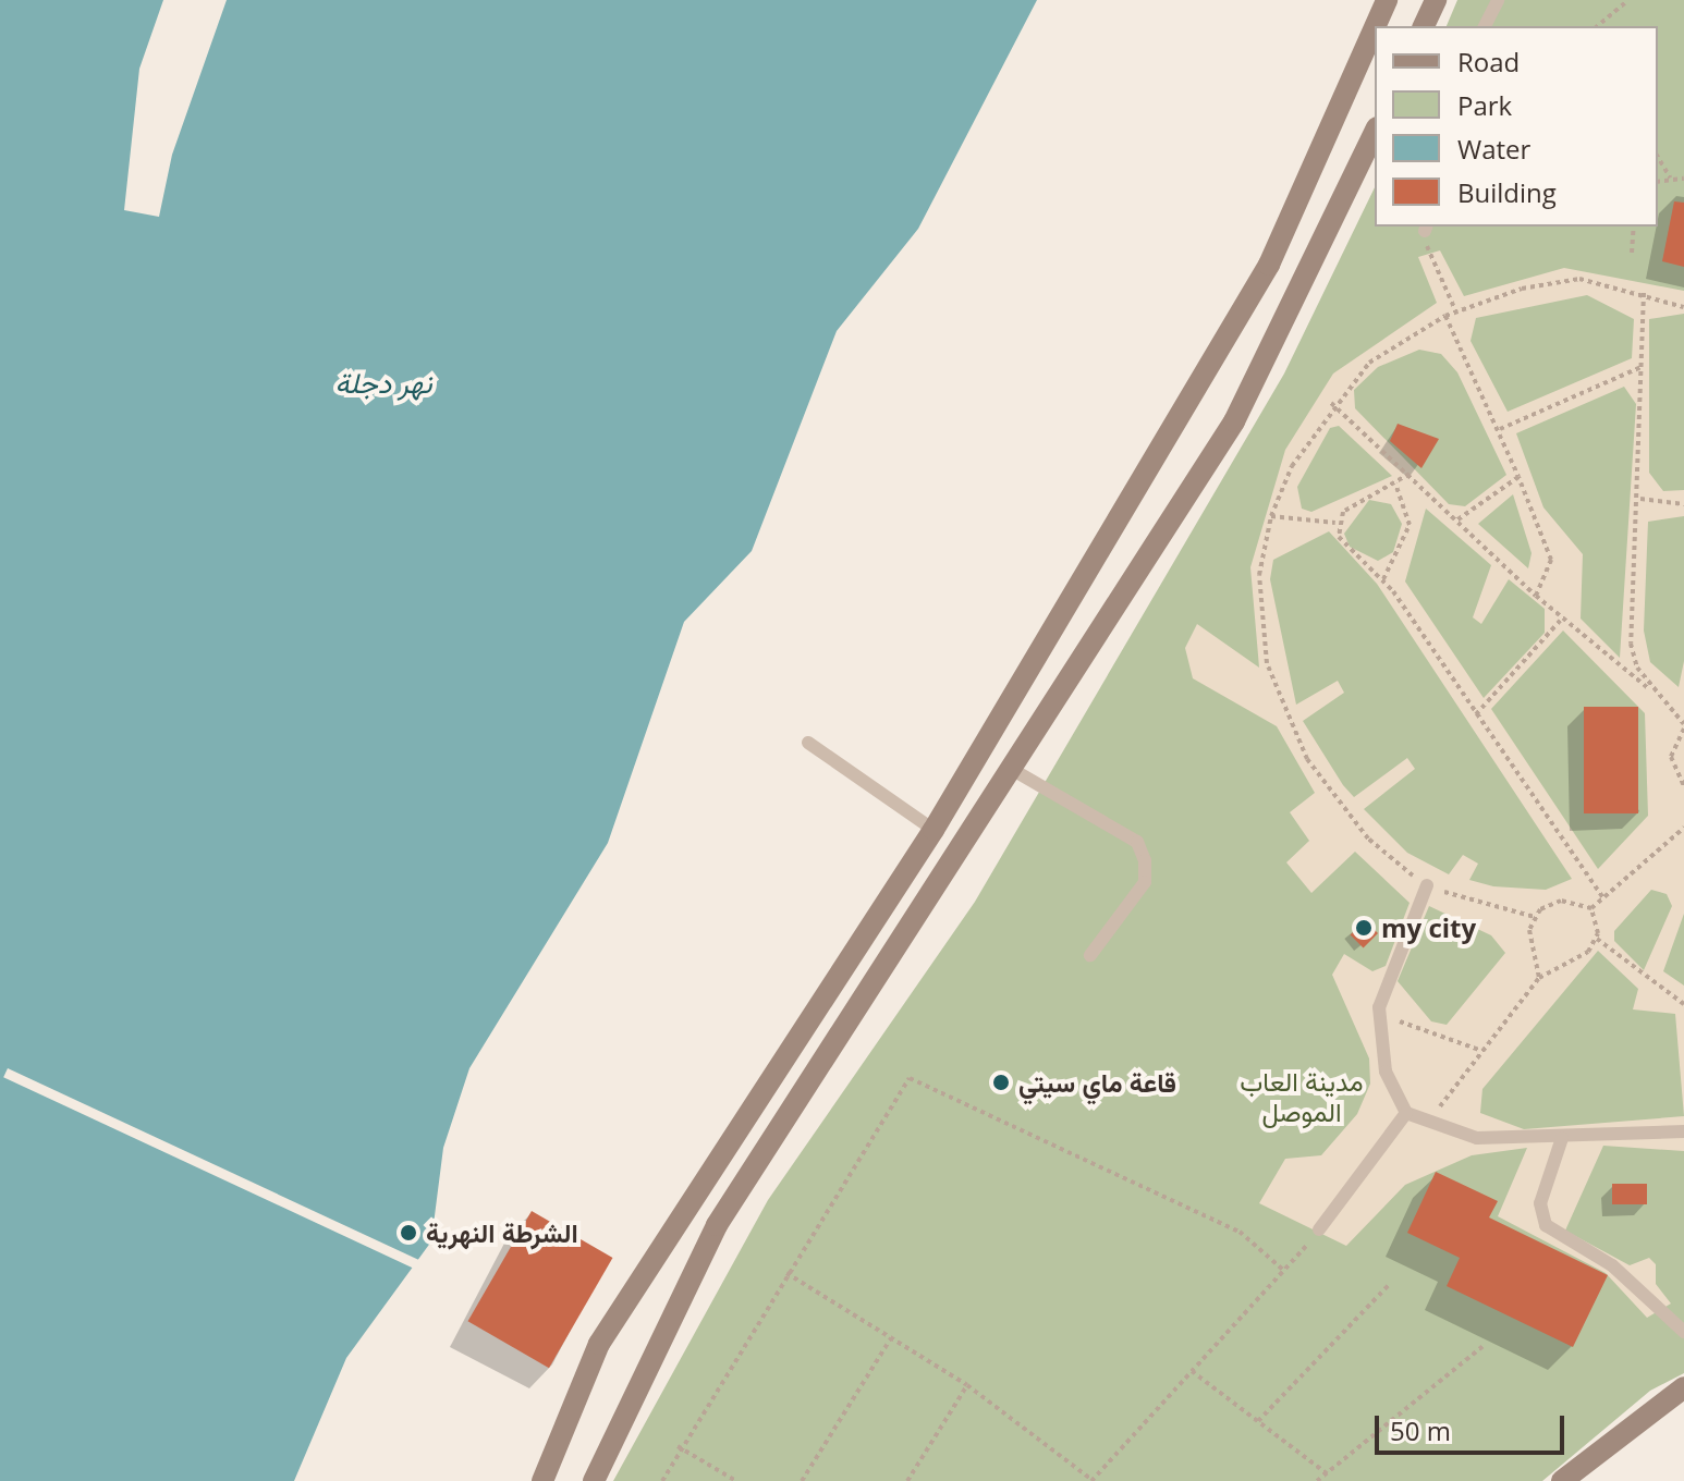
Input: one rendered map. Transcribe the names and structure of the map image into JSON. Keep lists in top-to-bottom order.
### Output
{
  "water": ["نهر دجلة"],
  "parks": ["مدينة العاب الموصل"],
  "places": ["my city", "قاعة ماي سيتي", "الشرطة النهرية"],
  "legend": [
    "Road",
    "Park",
    "Water",
    "Building"
  ],
  "scale_bar": "50 m"
}
